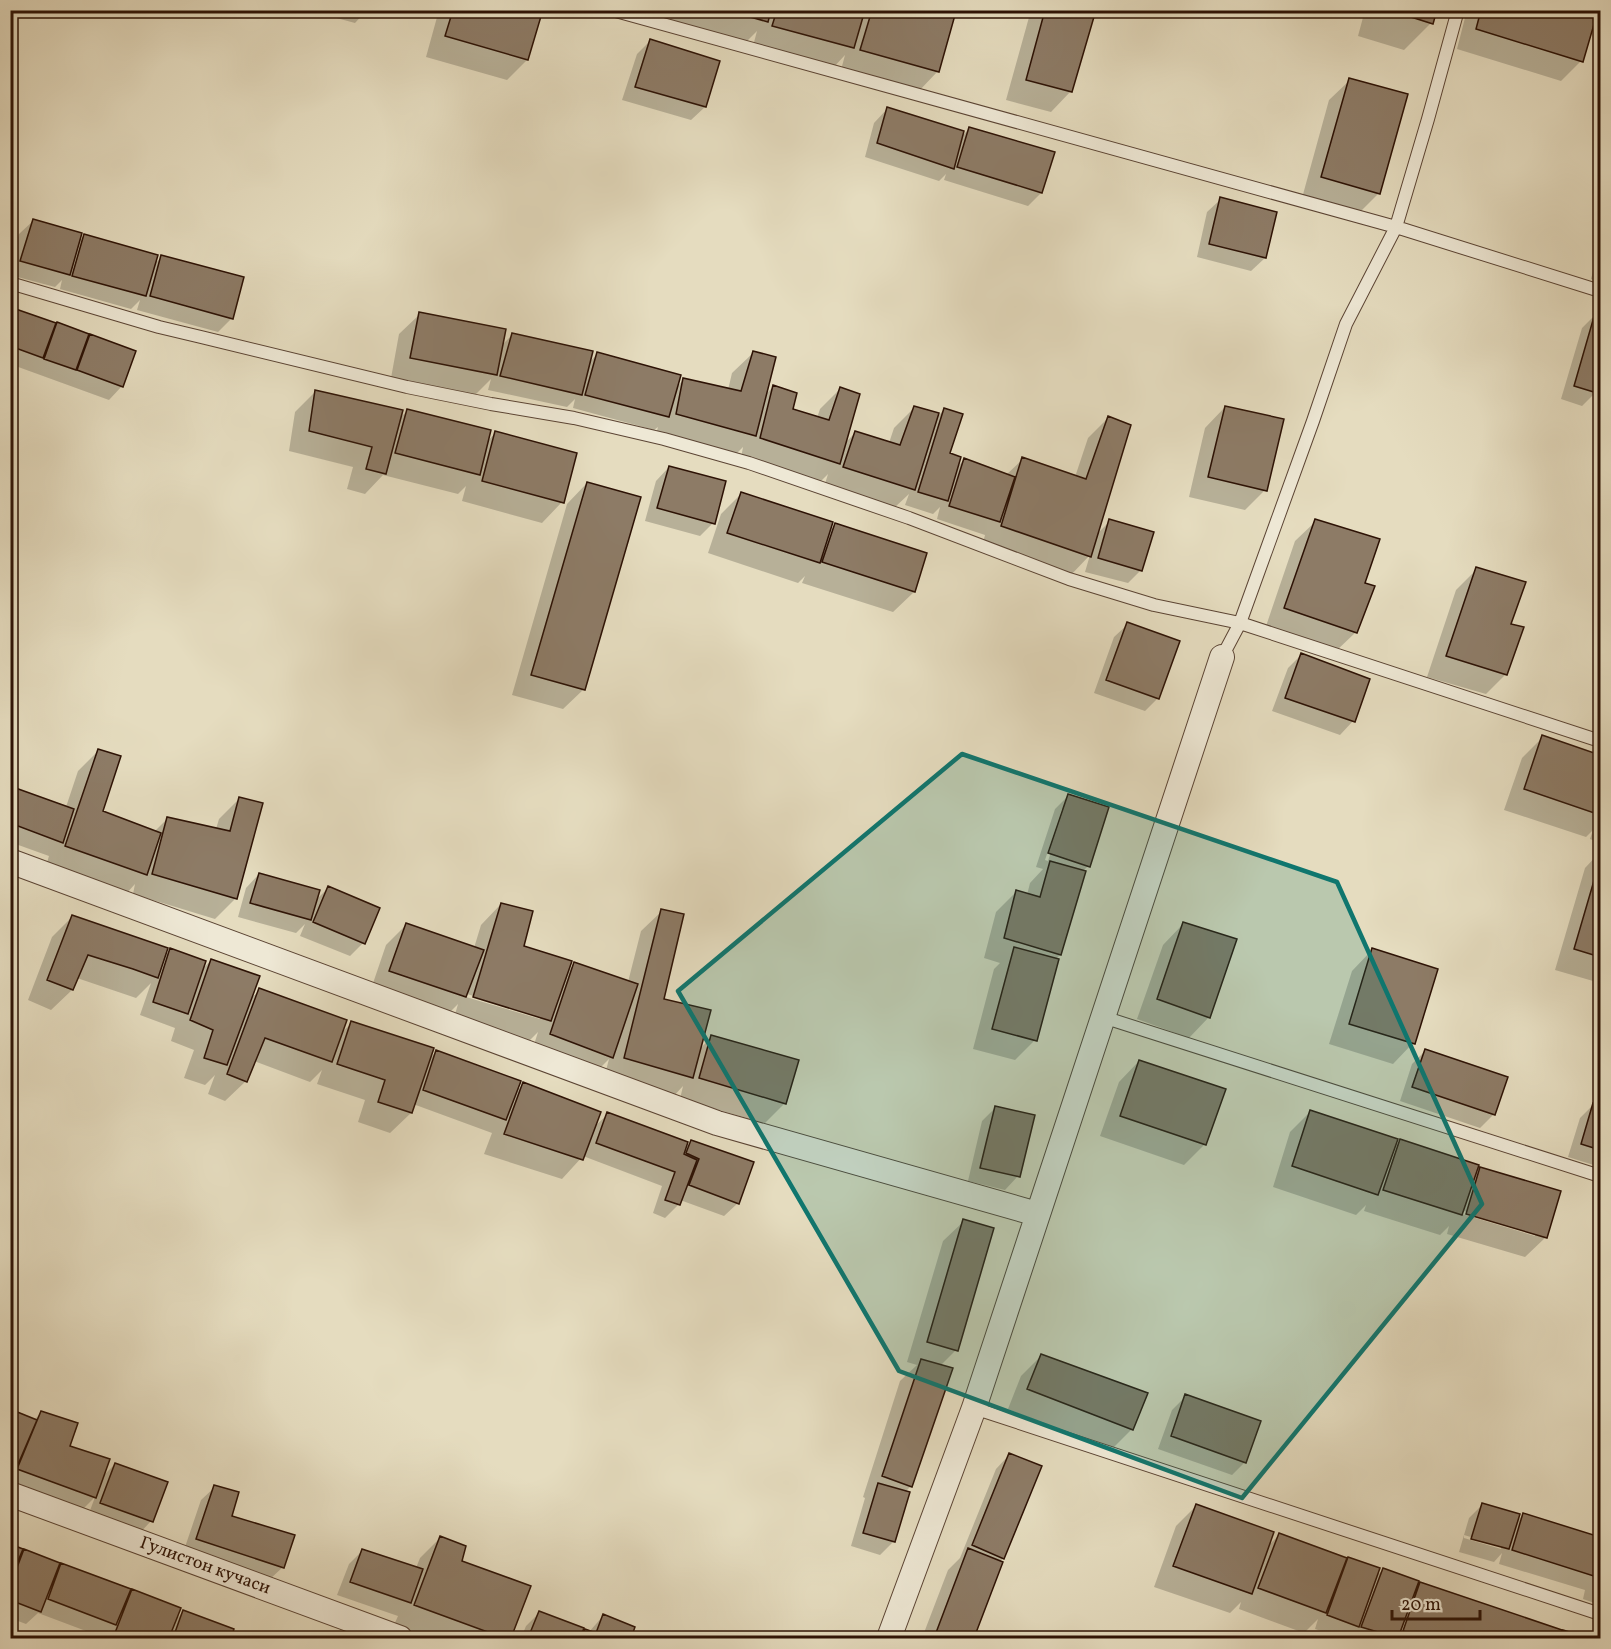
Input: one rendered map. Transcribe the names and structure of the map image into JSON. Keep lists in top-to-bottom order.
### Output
{
  "streets": {
    "street": ["Гулистон кучаси"]
  },
  "scale_bar": "20 m"
}
